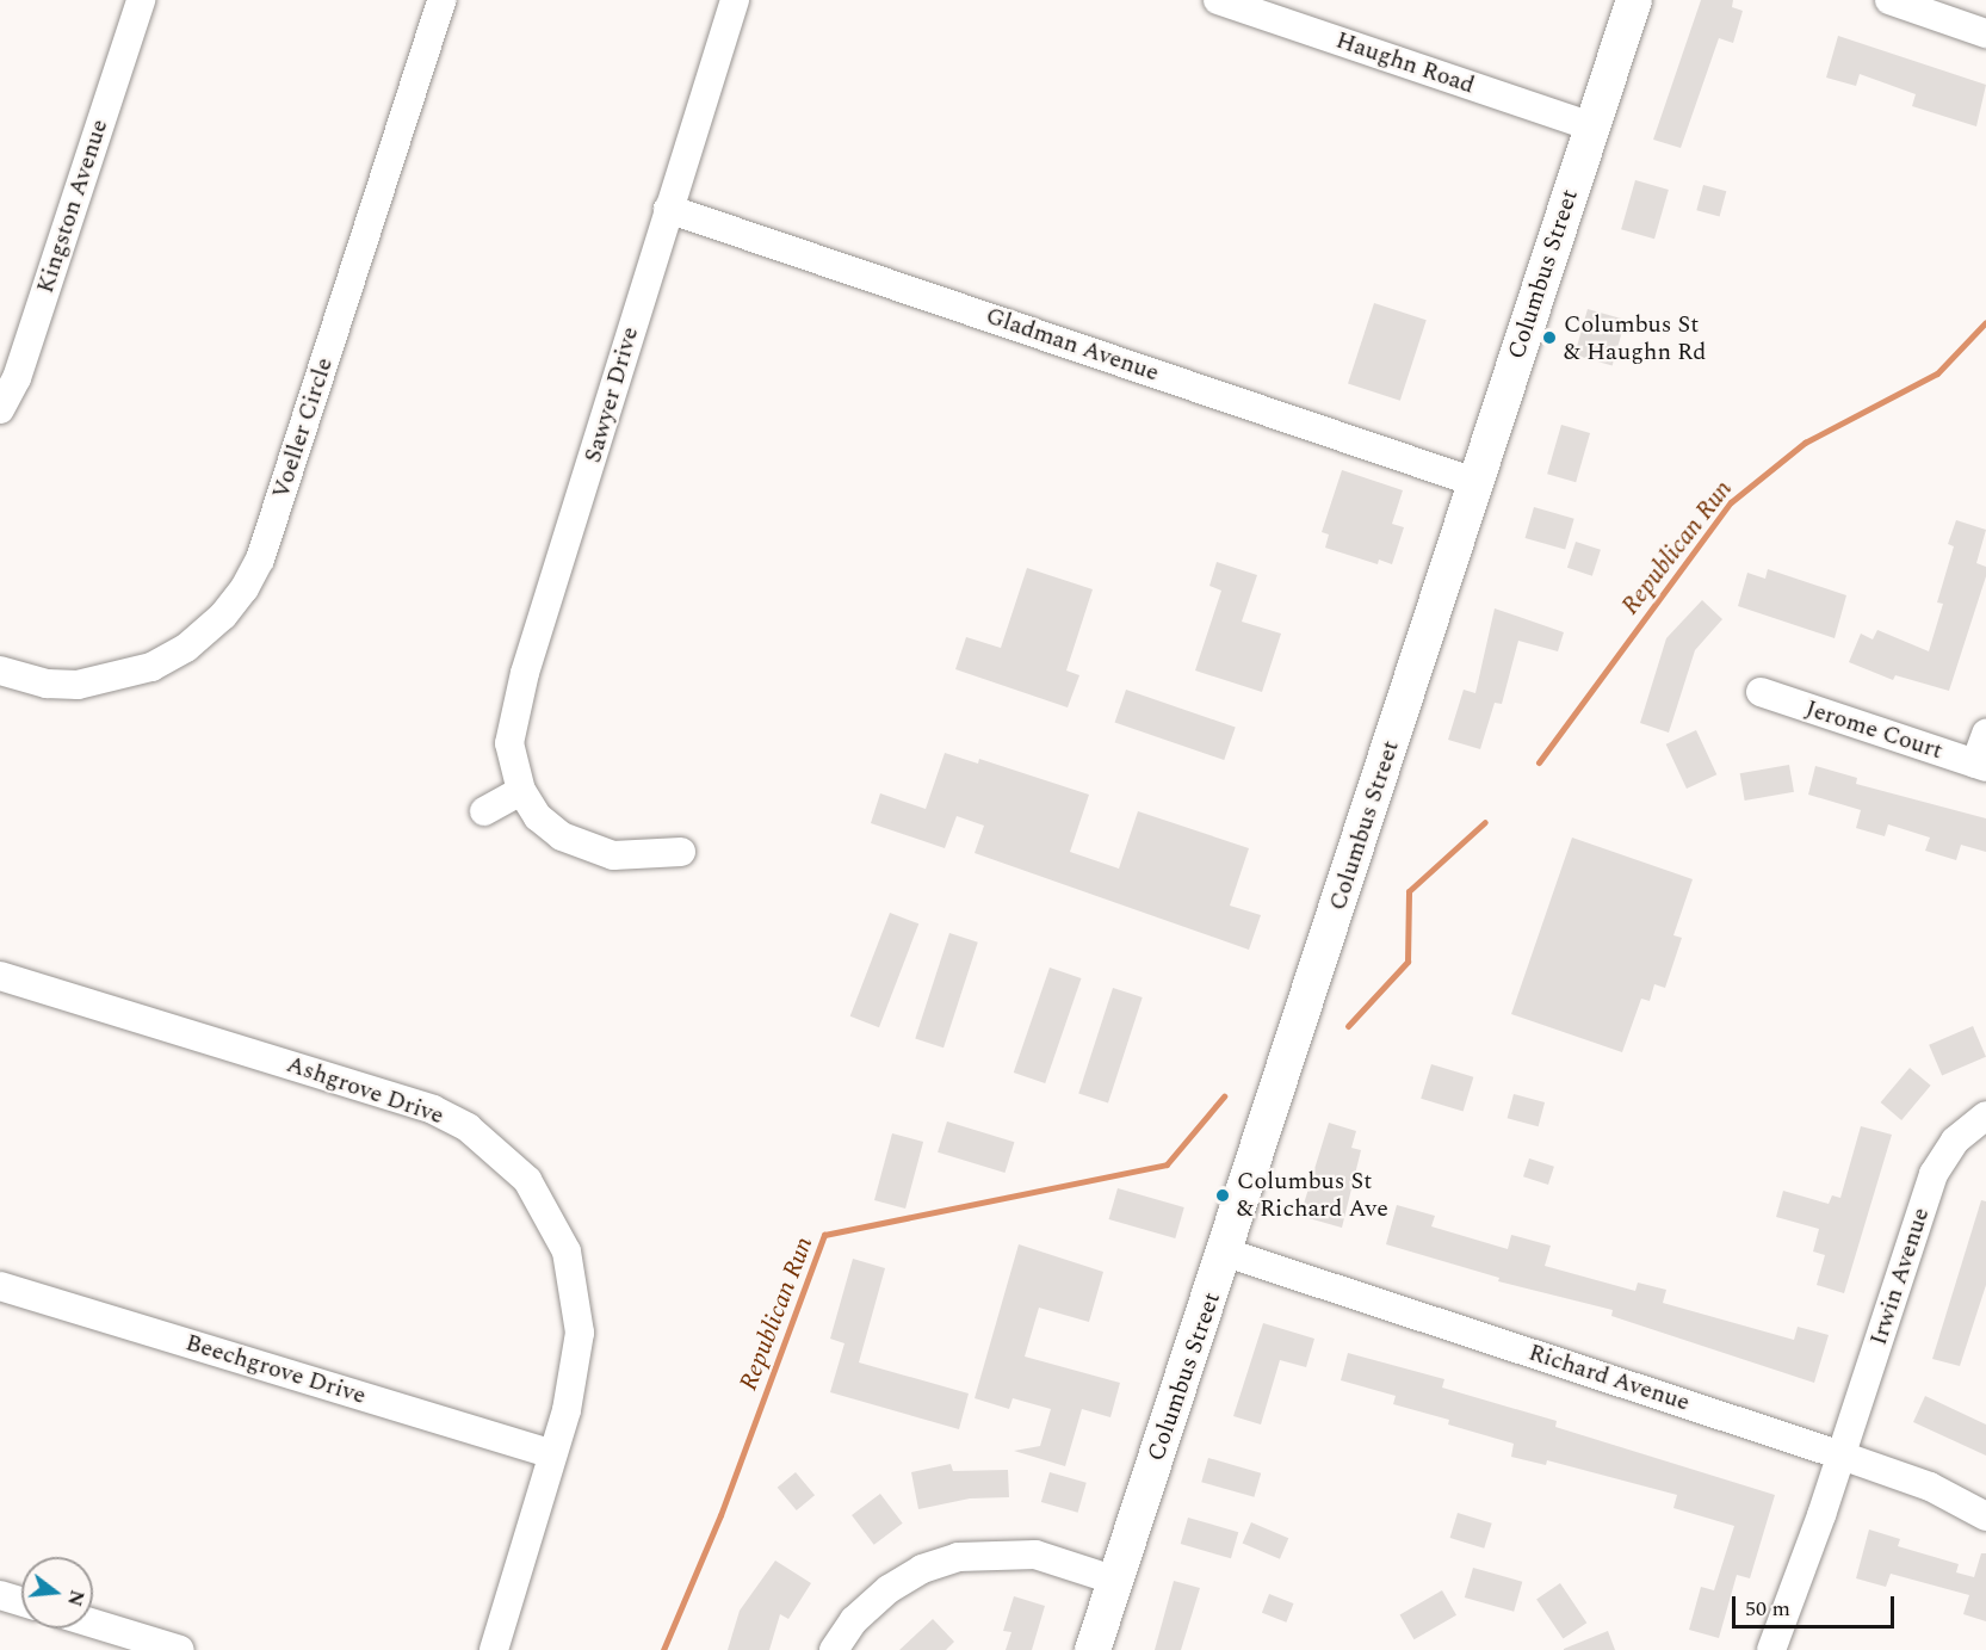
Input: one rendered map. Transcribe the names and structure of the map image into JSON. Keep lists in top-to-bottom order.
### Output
{
  "streets": {
    "main road": ["Columbus Street"],
    "street": [
      "Haughn Road",
      "Kingston Avenue",
      "Gladman Avenue",
      "Sawyer Drive",
      "Voeller Circle",
      "Jerome Court",
      "Ashgrove Drive",
      "Irwin Avenue",
      "Beechgrove Drive",
      "Richard Avenue"
    ]
  },
  "crossings": [
    ["Haughn Road", "Columbus Street"],
    ["Columbus Street", "Gladman Avenue"],
    ["Columbus Street", "Richard Avenue"],
    ["Gladman Avenue", "Sawyer Drive"],
    ["Ashgrove Drive", "Beechgrove Drive"],
    ["Irwin Avenue", "Richard Avenue"]
  ],
  "water": ["Republican Run"],
  "places": ["Columbus St & Haughn Rd", "Columbus St & Richard Ave"],
  "scale_bar": "50 m",
  "north": "right"
}
